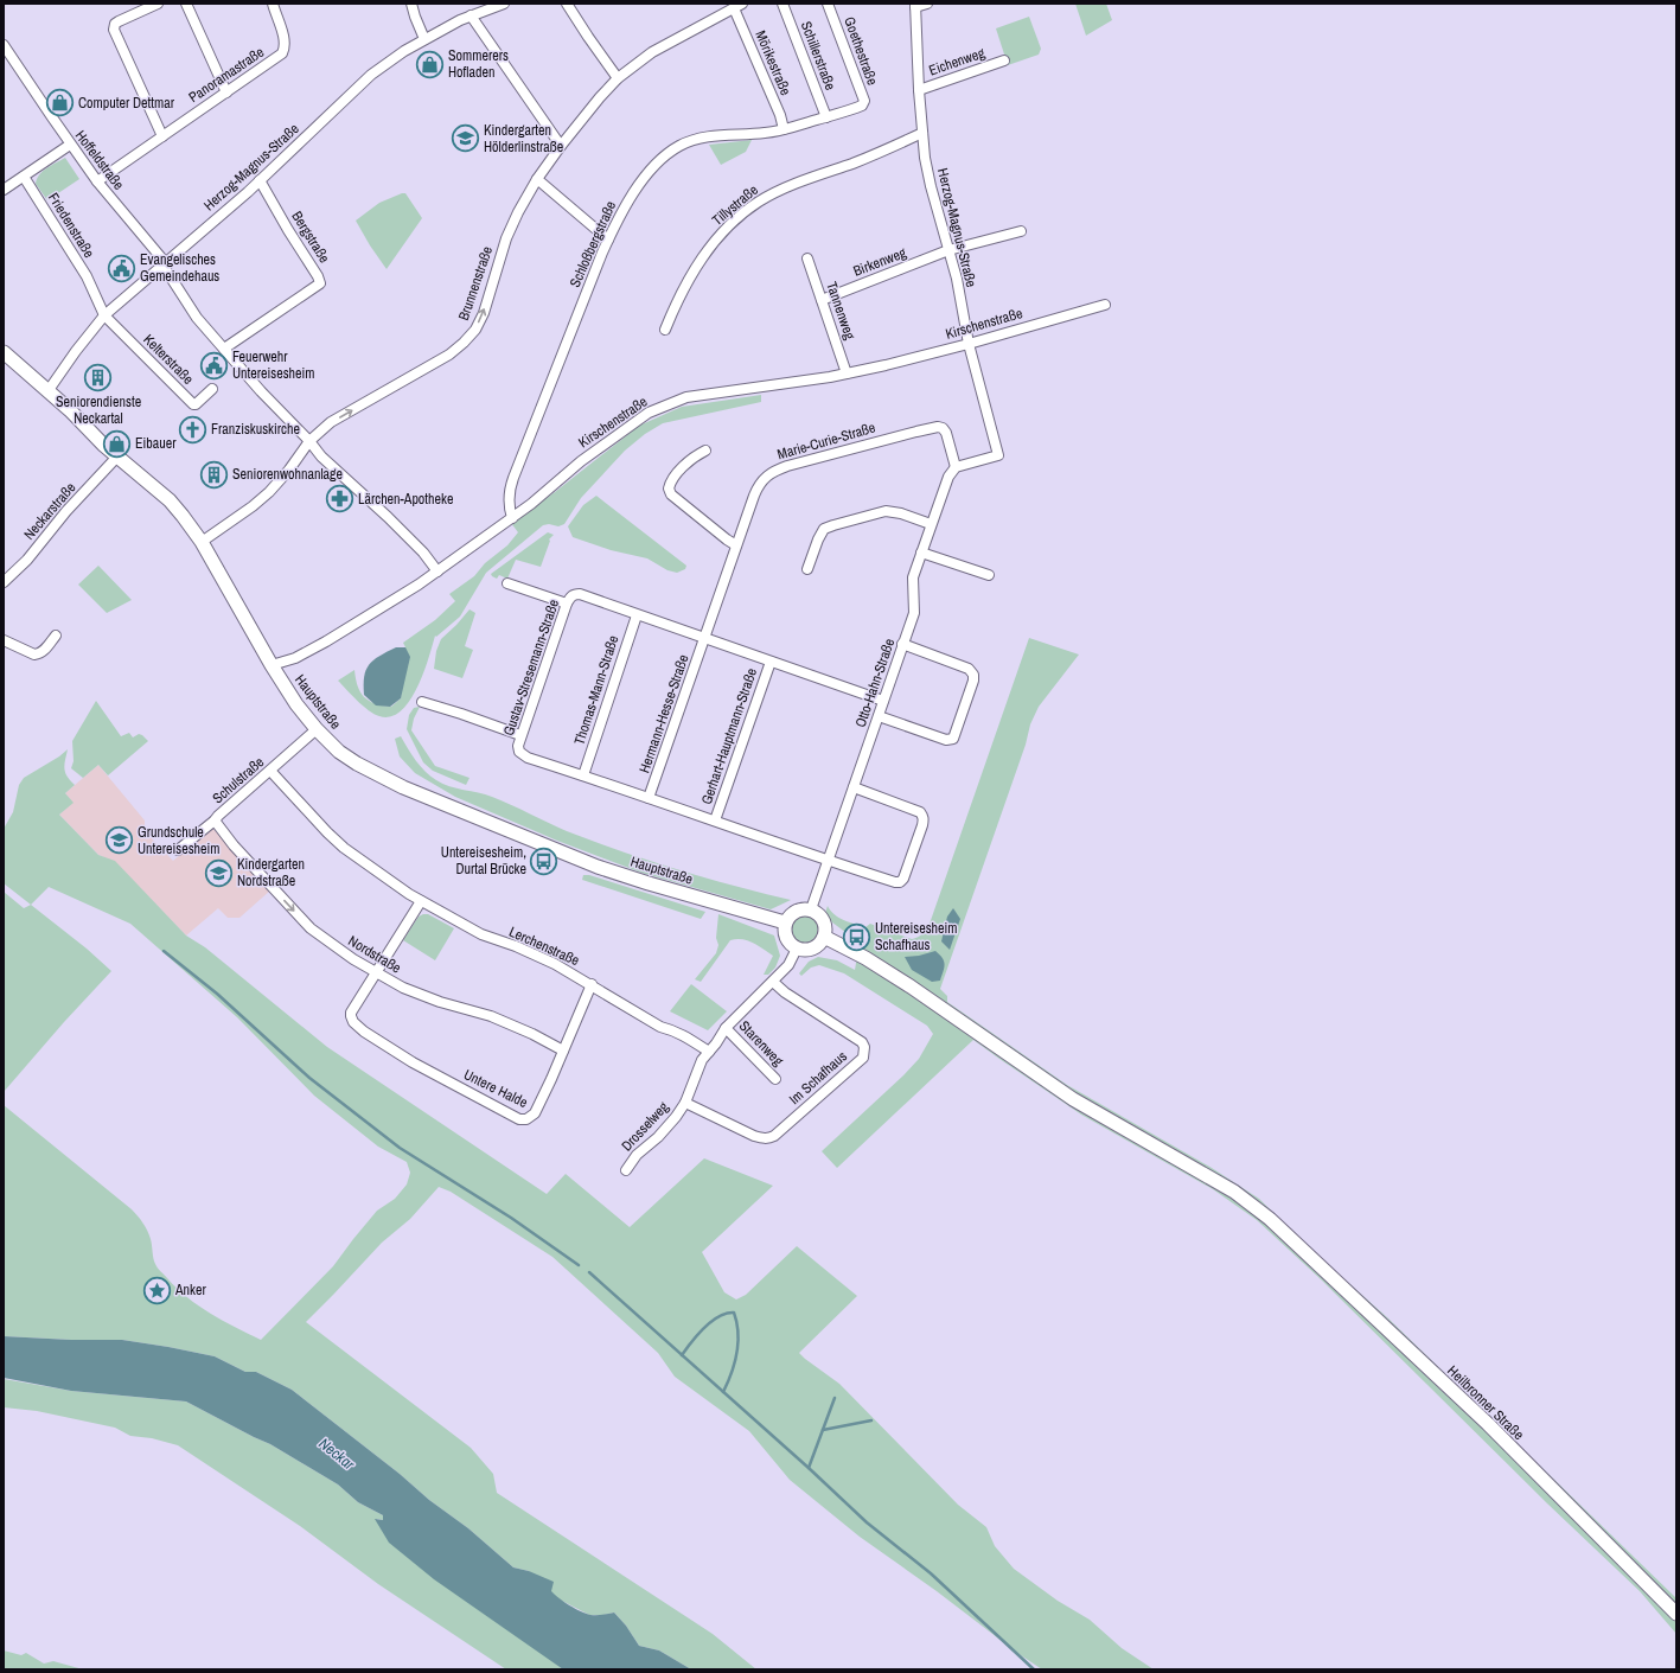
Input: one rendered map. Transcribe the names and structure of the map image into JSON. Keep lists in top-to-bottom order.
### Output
{
  "streets": {
    "main road": ["Hauptstraße", "Heilbronner Straße"],
    "street": [
      "Goethestraße",
      "Schillerstraße",
      "Eichenweg",
      "Mörikestraße",
      "Panoramastraße",
      "Hoffeldstraße",
      "Herzog-Magnus-Straße",
      "Tillystraße",
      "Friedenstraße",
      "Bergstraße",
      "Schloßbergstraße",
      "Birkenweg",
      "Brunnenstraße",
      "Tannenweg",
      "Kirschenstraße",
      "Kelterstraße",
      "Marie-Curie-Straße",
      "Neckarstraße",
      "Gustav-Stresemann-Straße",
      "Otto-Hahn-Straße",
      "Thomas-Mann-Straße",
      "Hermann-Hesse-Straße",
      "Gerhart-Hauptmann-Straße",
      "Schulstraße",
      "Lerchenstraße",
      "Nordstraße",
      "Starenweg",
      "Im Schafhaus",
      "Untere Halde",
      "Drosselweg"
    ]
  },
  "crossings": [
    ["Goethestraße", "Schloßbergstraße"],
    ["Schillerstraße", "Schloßbergstraße"],
    ["Eichenweg", "Herzog-Magnus-Straße"],
    ["Mörikestraße", "Schloßbergstraße"],
    ["Mörikestraße", "Brunnenstraße"],
    ["Panoramastraße", "Hoffeldstraße"],
    ["Hoffeldstraße", "Herzog-Magnus-Straße"],
    ["Hoffeldstraße", "Bergstraße"],
    ["Hoffeldstraße", "Brunnenstraße"],
    ["Hoffeldstraße", "Kirschenstraße"],
    ["Herzog-Magnus-Straße", "Tillystraße"],
    ["Herzog-Magnus-Straße", "Friedenstraße"],
    ["Herzog-Magnus-Straße", "Bergstraße"],
    ["Herzog-Magnus-Straße", "Birkenweg"],
    ["Herzog-Magnus-Straße", "Kirschenstraße"],
    ["Herzog-Magnus-Straße", "Kelterstraße"],
    ["Herzog-Magnus-Straße", "Marie-Curie-Straße"],
    ["Herzog-Magnus-Straße", "Otto-Hahn-Straße"],
    ["Herzog-Magnus-Straße", "Hauptstraße"],
    ["Friedenstraße", "Kelterstraße"],
    ["Schloßbergstraße", "Kirschenstraße"],
    ["Birkenweg", "Tannenweg"],
    ["Brunnenstraße", "Hauptstraße"],
    ["Tannenweg", "Kirschenstraße"],
    ["Kirschenstraße", "Hauptstraße"],
    ["Marie-Curie-Straße", "Gustav-Stresemann-Straße"],
    ["Marie-Curie-Straße", "Otto-Hahn-Straße"],
    ["Marie-Curie-Straße", "Hermann-Hesse-Straße"],
    ["Neckarstraße", "Hauptstraße"],
    ["Gustav-Stresemann-Straße", "Otto-Hahn-Straße"],
    ["Gustav-Stresemann-Straße", "Thomas-Mann-Straße"],
    ["Gustav-Stresemann-Straße", "Hermann-Hesse-Straße"],
    ["Gustav-Stresemann-Straße", "Gerhart-Hauptmann-Straße"],
    ["Otto-Hahn-Straße", "Hauptstraße"],
    ["Otto-Hahn-Straße", "Heilbronner Straße"],
    ["Hauptstraße", "Schulstraße"],
    ["Hauptstraße", "Heilbronner Straße"],
    ["Schulstraße", "Lerchenstraße"],
    ["Schulstraße", "Nordstraße"],
    ["Lerchenstraße", "Untere Halde"],
    ["Lerchenstraße", "Drosselweg"],
    ["Nordstraße", "Untere Halde"],
    ["Im Schafhaus", "Drosselweg"]
  ],
  "one_way": ["Brunnenstraße", "Nordstraße"],
  "water": ["Neckar"],
  "places": {
    "shop": ["Sommerers Hofladen", "Computer Dettmar", "Eibauer"],
    "school or university": ["Kindergarten Hölderlinstraße", "Grundschule Untereisesheim", "Kindergarten Nordstraße"],
    "public building": ["Evangelisches Gemeindehaus", "Feuerwehr Untereisesheim"],
    "building": ["Seniorendienste Neckartal", "Seniorenwohnanlage"],
    "church": ["Franziskuskirche"],
    "pharmacy": ["Lärchen-Apotheke"],
    "bus stop": ["Untereisesheim, Durtal Brücke", "Untereisesheim Schafhaus"],
    "place": ["Anker"]
  }
}
